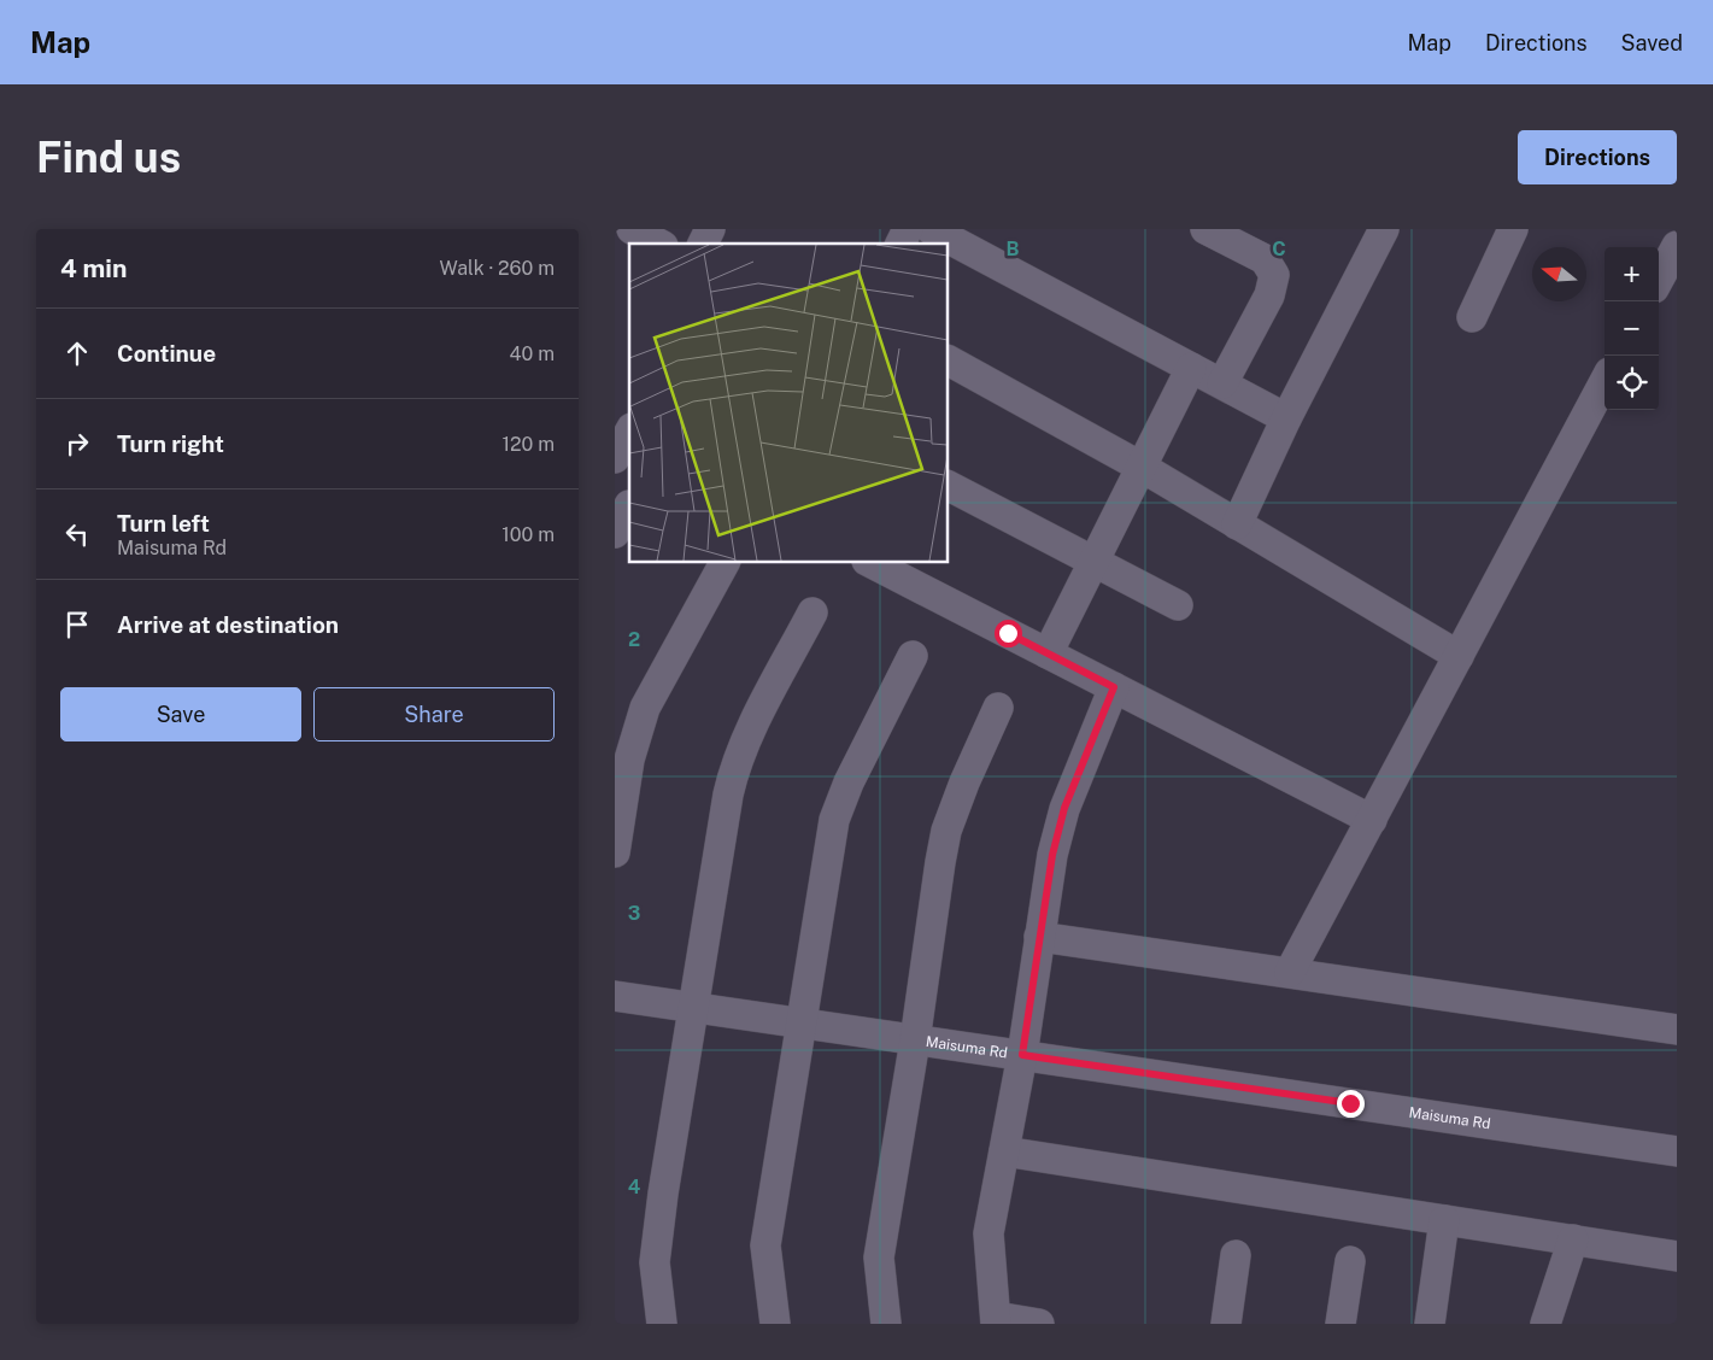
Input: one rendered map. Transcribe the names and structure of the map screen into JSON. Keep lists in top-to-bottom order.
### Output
{
  "streets": {
    "street": ["Maisuma Rd"]
  },
  "north": "left",
  "page": {
    "header": "Map",
    "nav": ["Map", "Directions", "Saved"],
    "buttons": [
      "Directions",
      ["Save", "Share"]
    ],
    "title": "Find us",
    "heading": ["4 min", "Walk · 260 m"],
    "map_buttons": ["+", "−"],
    "list": [
      ["Continue", "40 m"],
      ["Turn right", "120 m"],
      ["Turn left", "Maisuma Rd", "100 m"],
      "Arrive at destination"
    ]
  },
  "grid": {
    "columns": ["B", "C"],
    "rows": ["2", "3", "4"]
  }
}
